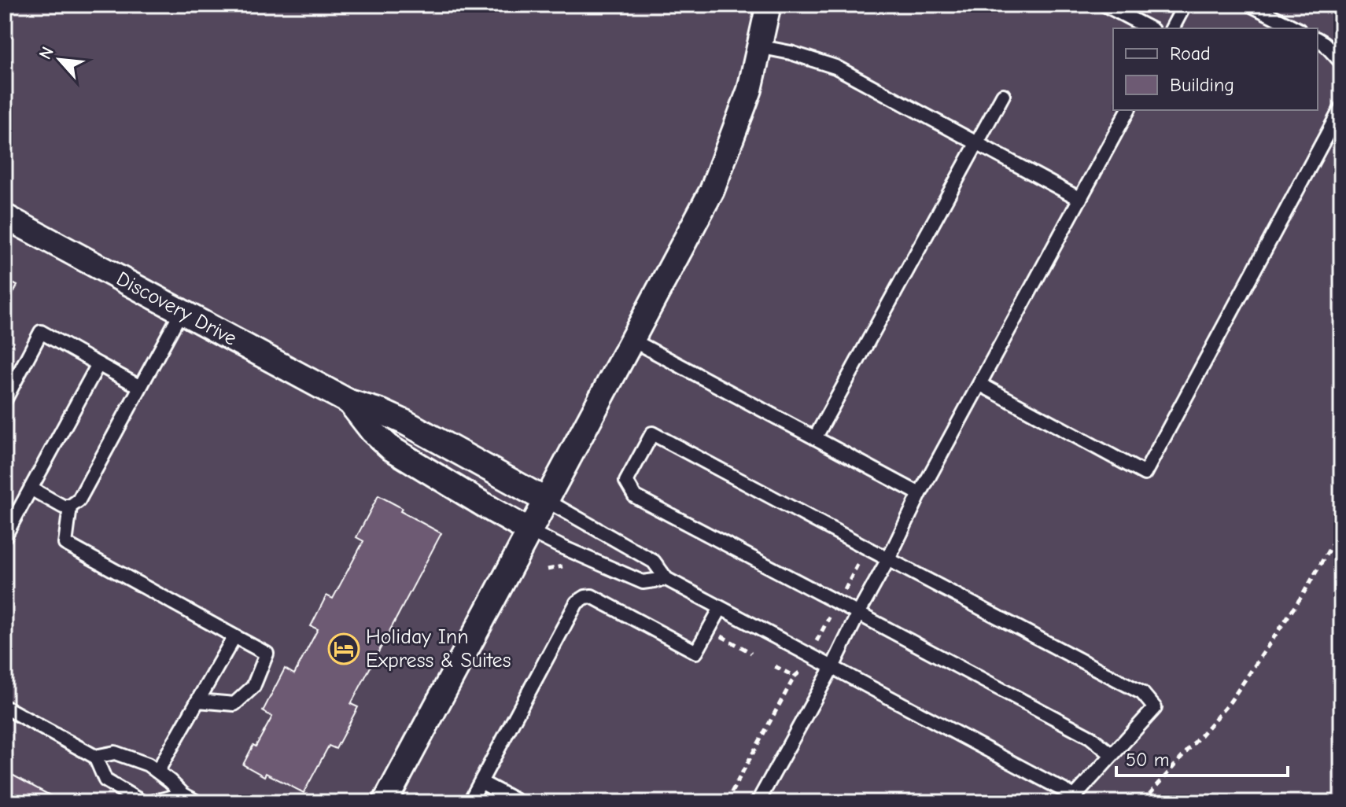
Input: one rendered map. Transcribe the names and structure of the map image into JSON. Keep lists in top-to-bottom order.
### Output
{
  "streets": {
    "street": ["Discovery Drive"]
  },
  "places": {
    "hotel": ["Holiday Inn Express & Suites"]
  },
  "legend": ["Road", "Building"],
  "scale_bar": "50 m",
  "north": "top left"
}
